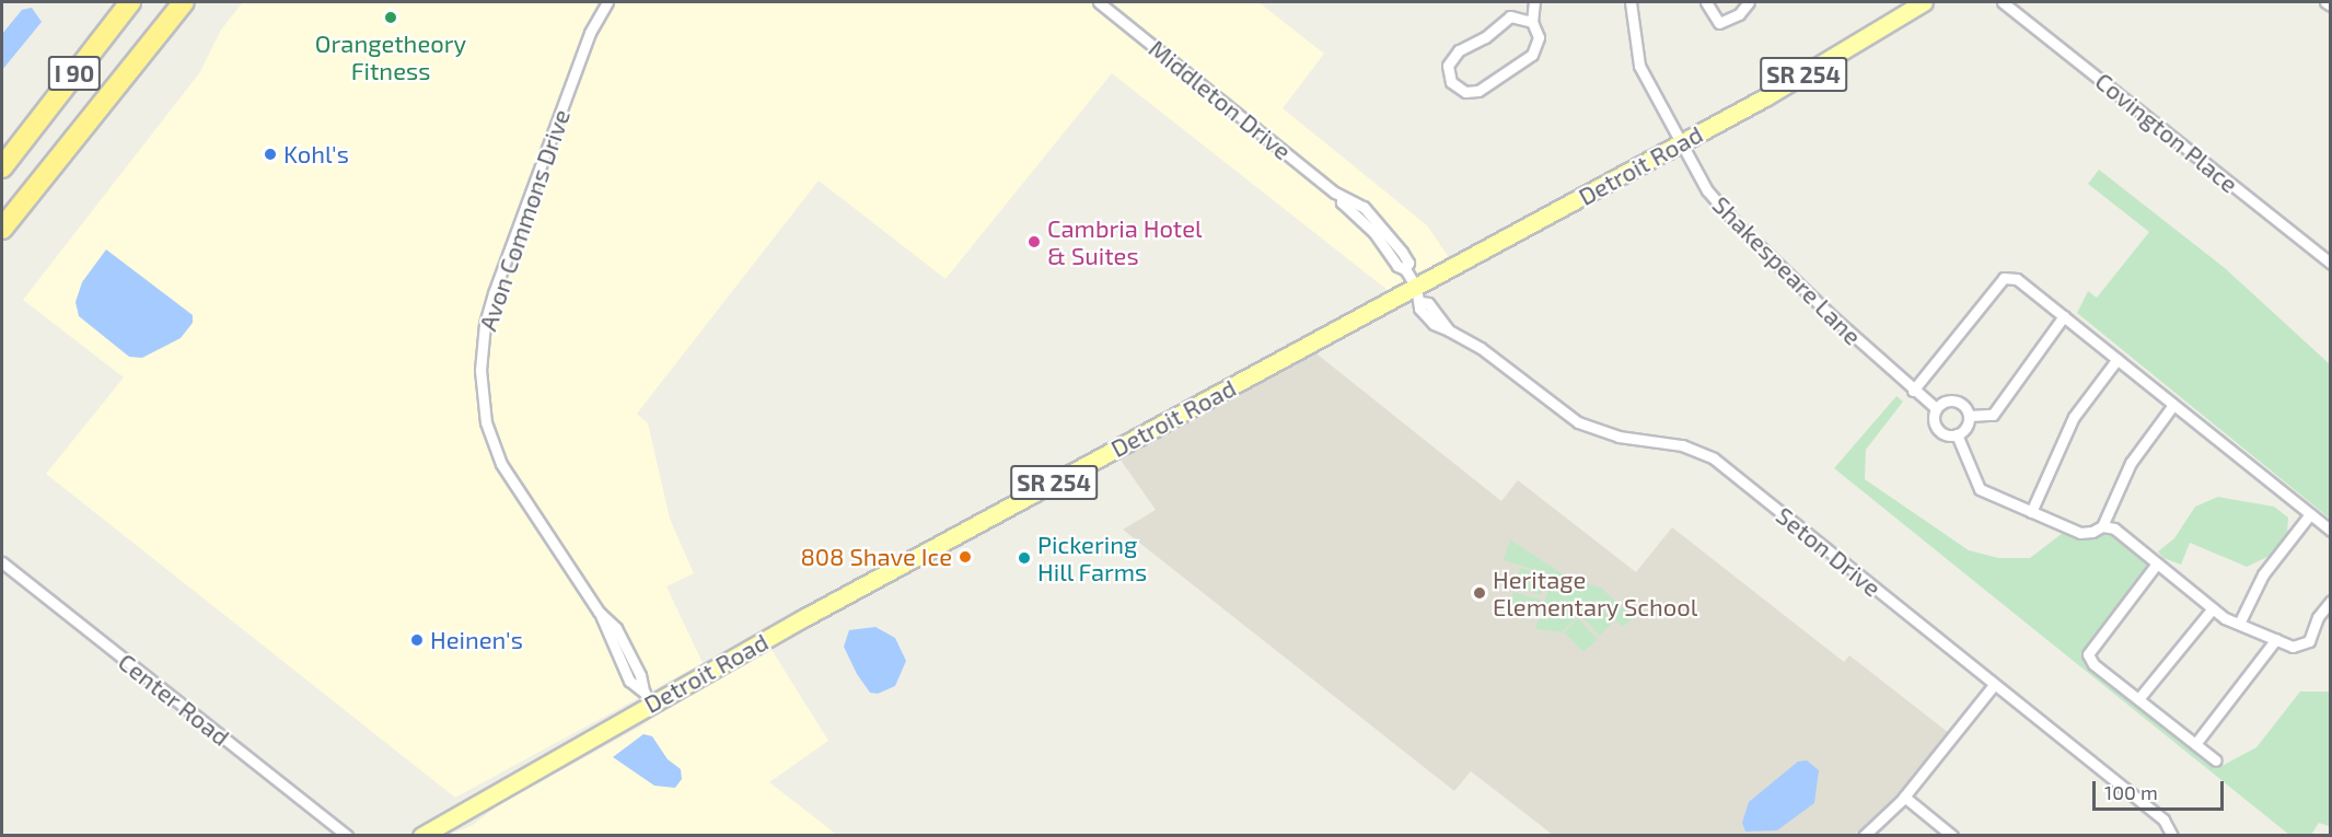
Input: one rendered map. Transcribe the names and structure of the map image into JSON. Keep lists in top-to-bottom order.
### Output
{
  "streets": {
    "highway": ["I 90"],
    "main road": ["SR 254", "Detroit Road"],
    "street": [
      "Middleton Drive",
      "Covington Place",
      "Avon Commons Drive",
      "Shakespeare Lane",
      "Seton Drive",
      "Center Road"
    ]
  },
  "crossings": [
    ["Middleton Drive", "Detroit Road"],
    ["Middleton Drive", "Seton Drive"],
    ["Detroit Road", "Avon Commons Drive"],
    ["Detroit Road", "Shakespeare Lane"],
    ["Detroit Road", "Seton Drive"]
  ],
  "places": [
    "Orangetheory Fitness",
    "Kohl's",
    "Cambria Hotel & Suites",
    "808 Shave Ice",
    "Pickering Hill Farms",
    "Heritage Elementary School",
    "Heinen's"
  ],
  "scale_bar": "100 m"
}
